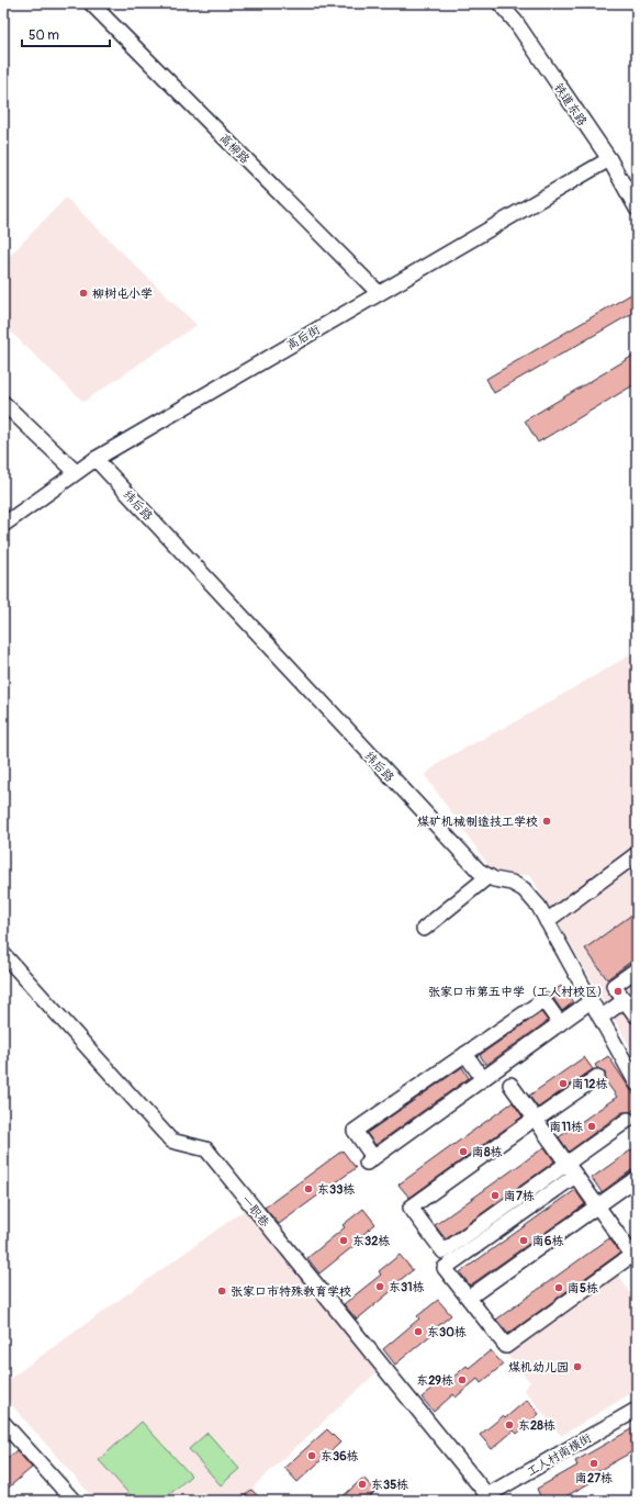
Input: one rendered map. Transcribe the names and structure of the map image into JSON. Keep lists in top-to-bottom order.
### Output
{
  "streets": {
    "street": [
      "铁道东路",
      "高柳路",
      "高后街",
      "纬后路",
      "一职巷",
      "工人村南横街"
    ]
  },
  "crossings": [
    ["铁道东路", "高后街"],
    ["高柳路", "高后街"],
    ["高后街", "纬后路"],
    ["一职巷", "工人村南横街"]
  ],
  "places": [
    "柳树屯小学",
    "煤矿机械制造技工学校",
    "张家口市第五中学（工人村校区）",
    "南12栋",
    "南11栋",
    "南8栋",
    "东33栋",
    "南7栋",
    "东32栋",
    "南6栋",
    "东31栋",
    "南5栋",
    "张家口市特殊教育学校",
    "东30栋",
    "煤机幼儿园",
    "东29栋",
    "东28栋",
    "东36栋",
    "南27栋",
    "东35栋"
  ],
  "scale_bar": "50 m"
}
